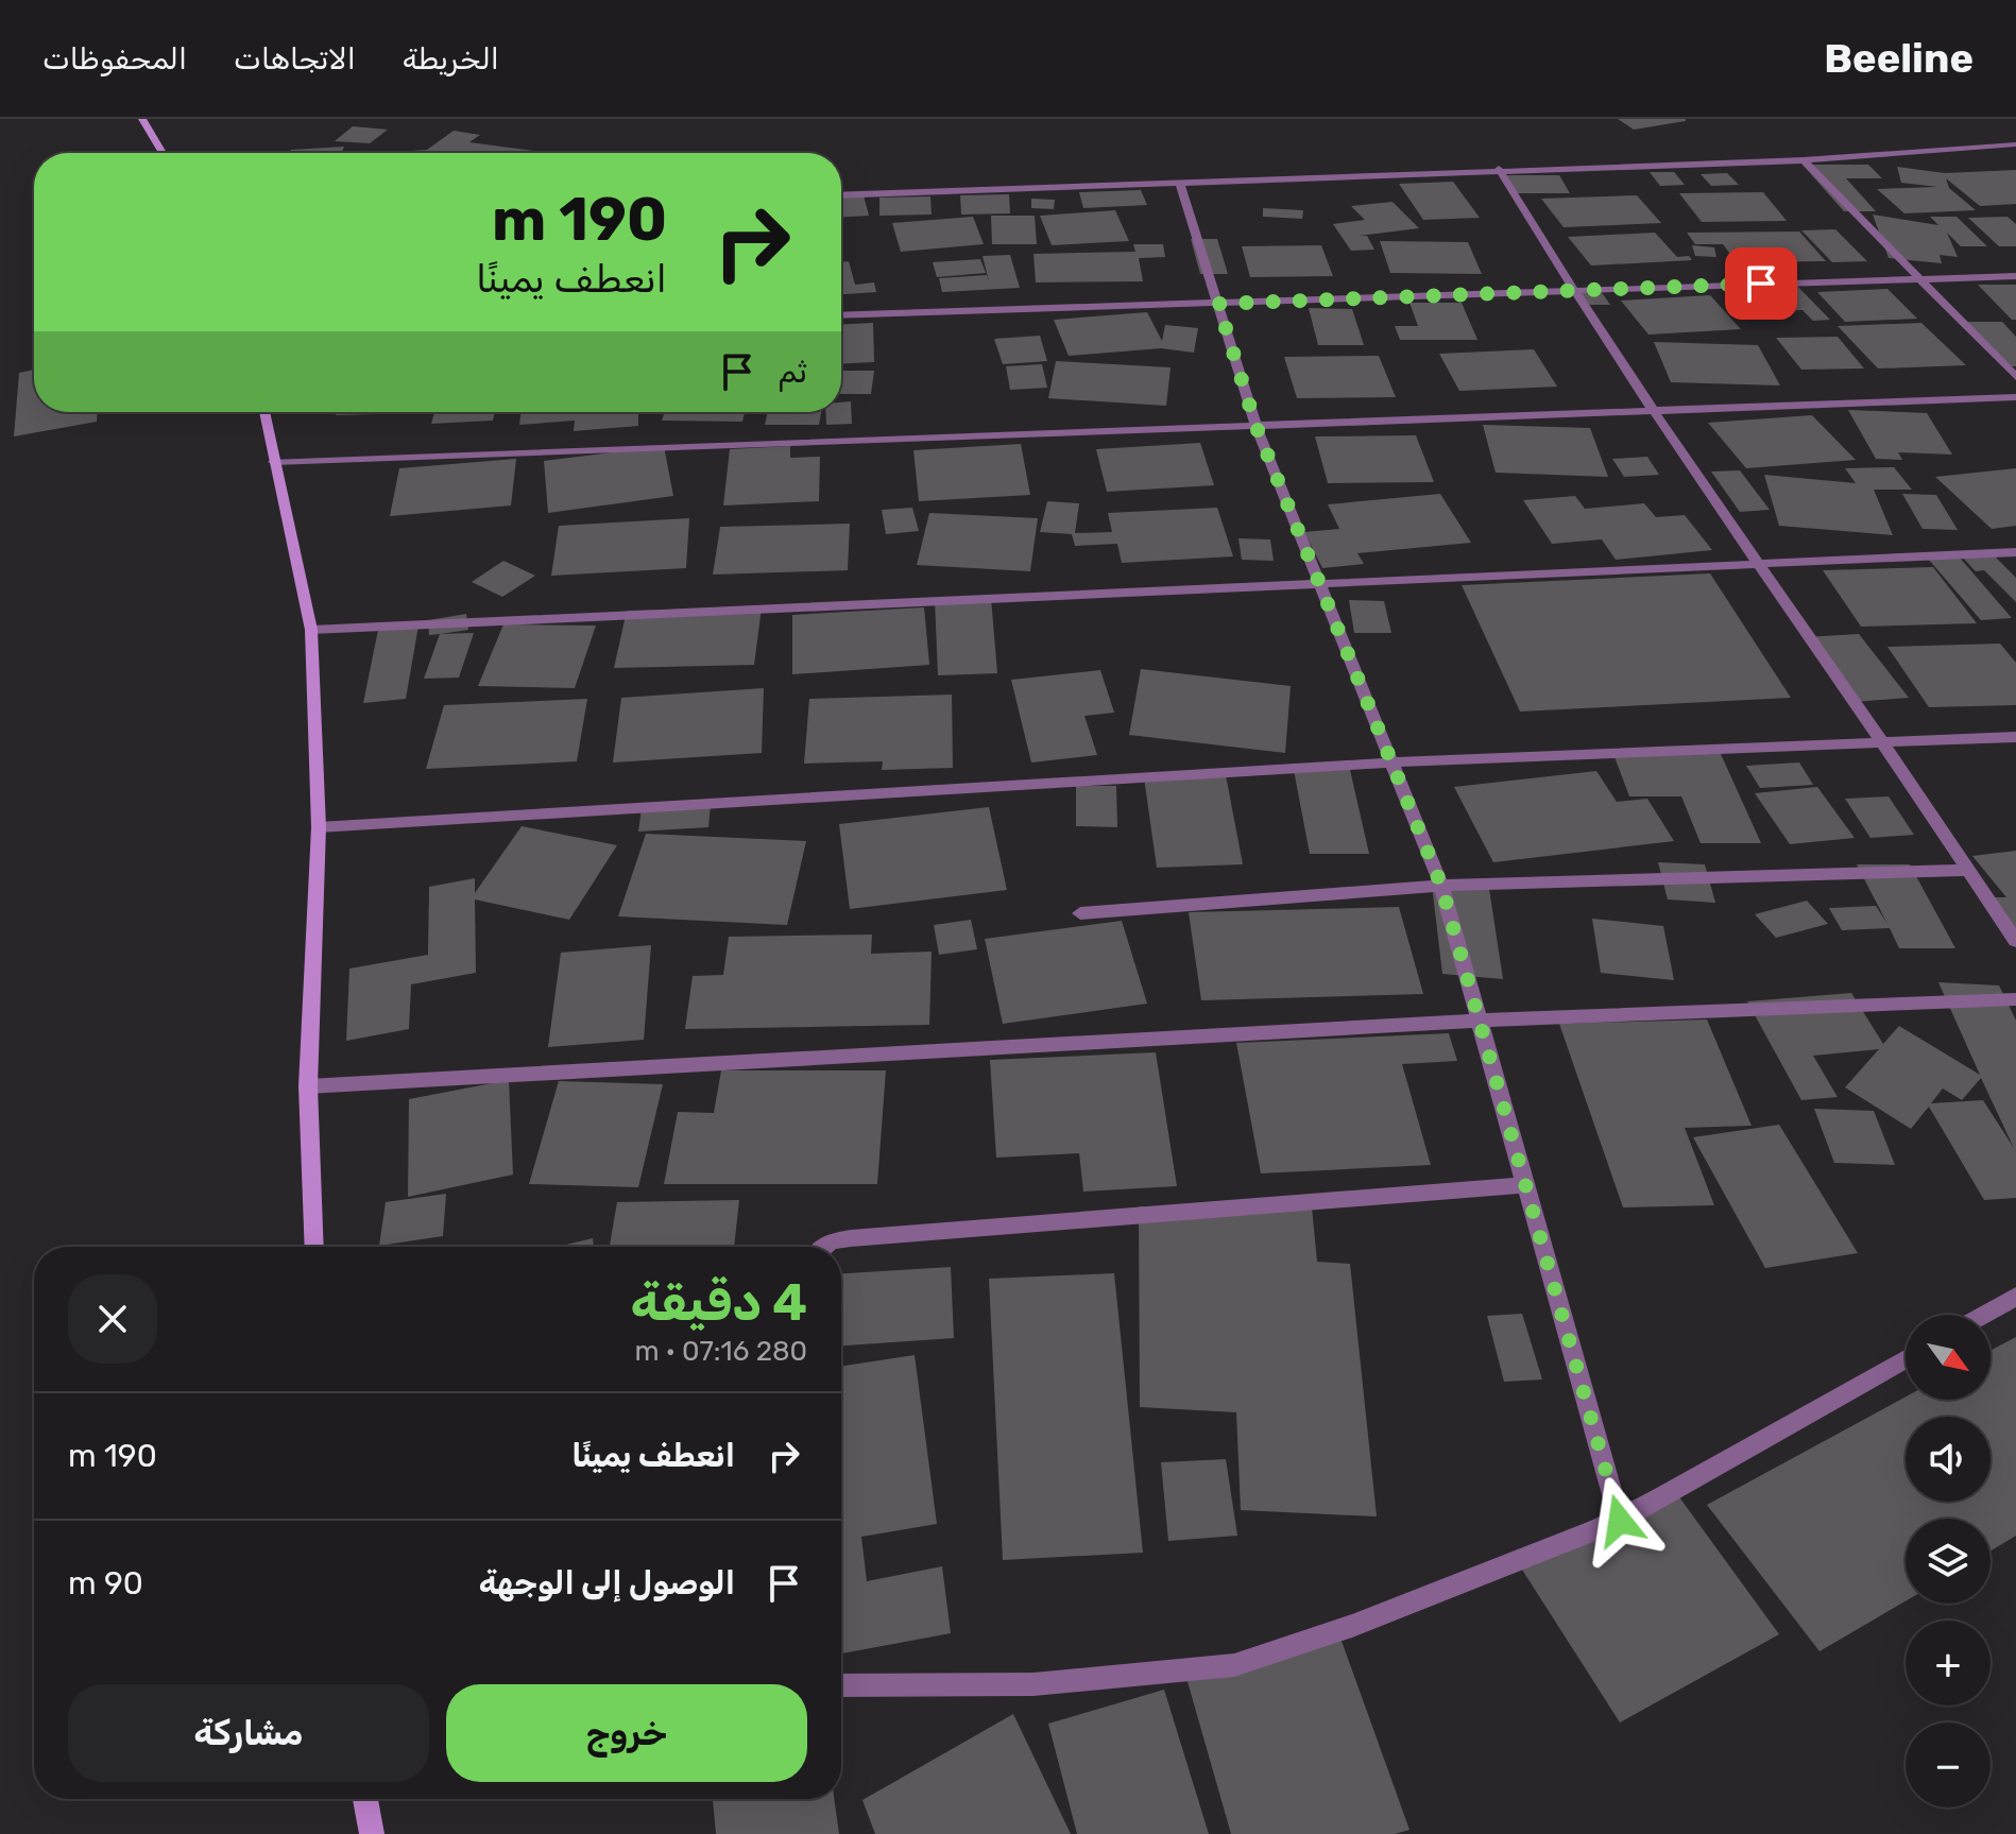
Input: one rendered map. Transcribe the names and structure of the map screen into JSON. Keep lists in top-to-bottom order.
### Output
{
  "north": "bottom right",
  "page": {
    "header": "Beeline",
    "nav": ["الخريطة", "الاتجاهات", "المحفوظات"],
    "turn": ["190 m", "انعطف يمينًا"],
    "then": "ثم",
    "heading": ["4 دقيقة", "280 m · 07:16"],
    "map_buttons": ["+", "−"],
    "list": [
      {
        "name": "انعطف يمينًا",
        "value": "190 m"
      },
      {
        "name": "الوصول إلى الوجهة",
        "value": "90 m"
      }
    ],
    "buttons": ["خروج", "مشاركة"]
  }
}
